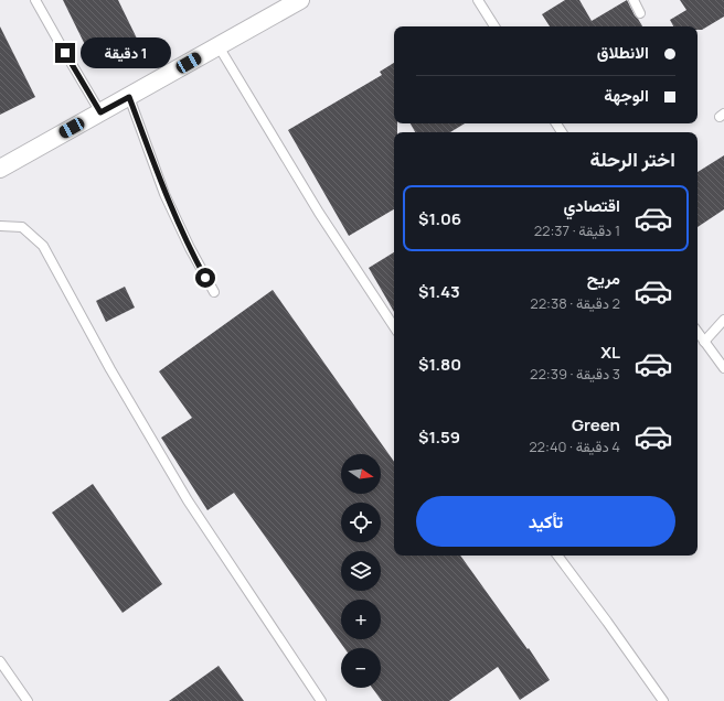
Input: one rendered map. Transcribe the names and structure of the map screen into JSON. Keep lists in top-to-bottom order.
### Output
{
  "north": "right",
  "page": {
    "banner": ["الانطلاق", "الوجهة"],
    "bubble": "1 دقيقة",
    "heading": "اختر الرحلة",
    "list": [
      {
        "name": "اقتصادي",
        "note": "1 دقيقة · 22:37",
        "value": "$1.06"
      },
      {
        "name": "مريح",
        "note": "2 دقيقة · 22:38",
        "value": "$1.43"
      },
      {
        "name": "XL",
        "note": "3 دقيقة · 22:39",
        "value": "$1.80"
      },
      {
        "name": "Green",
        "note": "4 دقيقة · 22:40",
        "value": "$1.59"
      }
    ],
    "map_buttons": ["+", "−"],
    "buttons": "تأكيد"
  }
}
